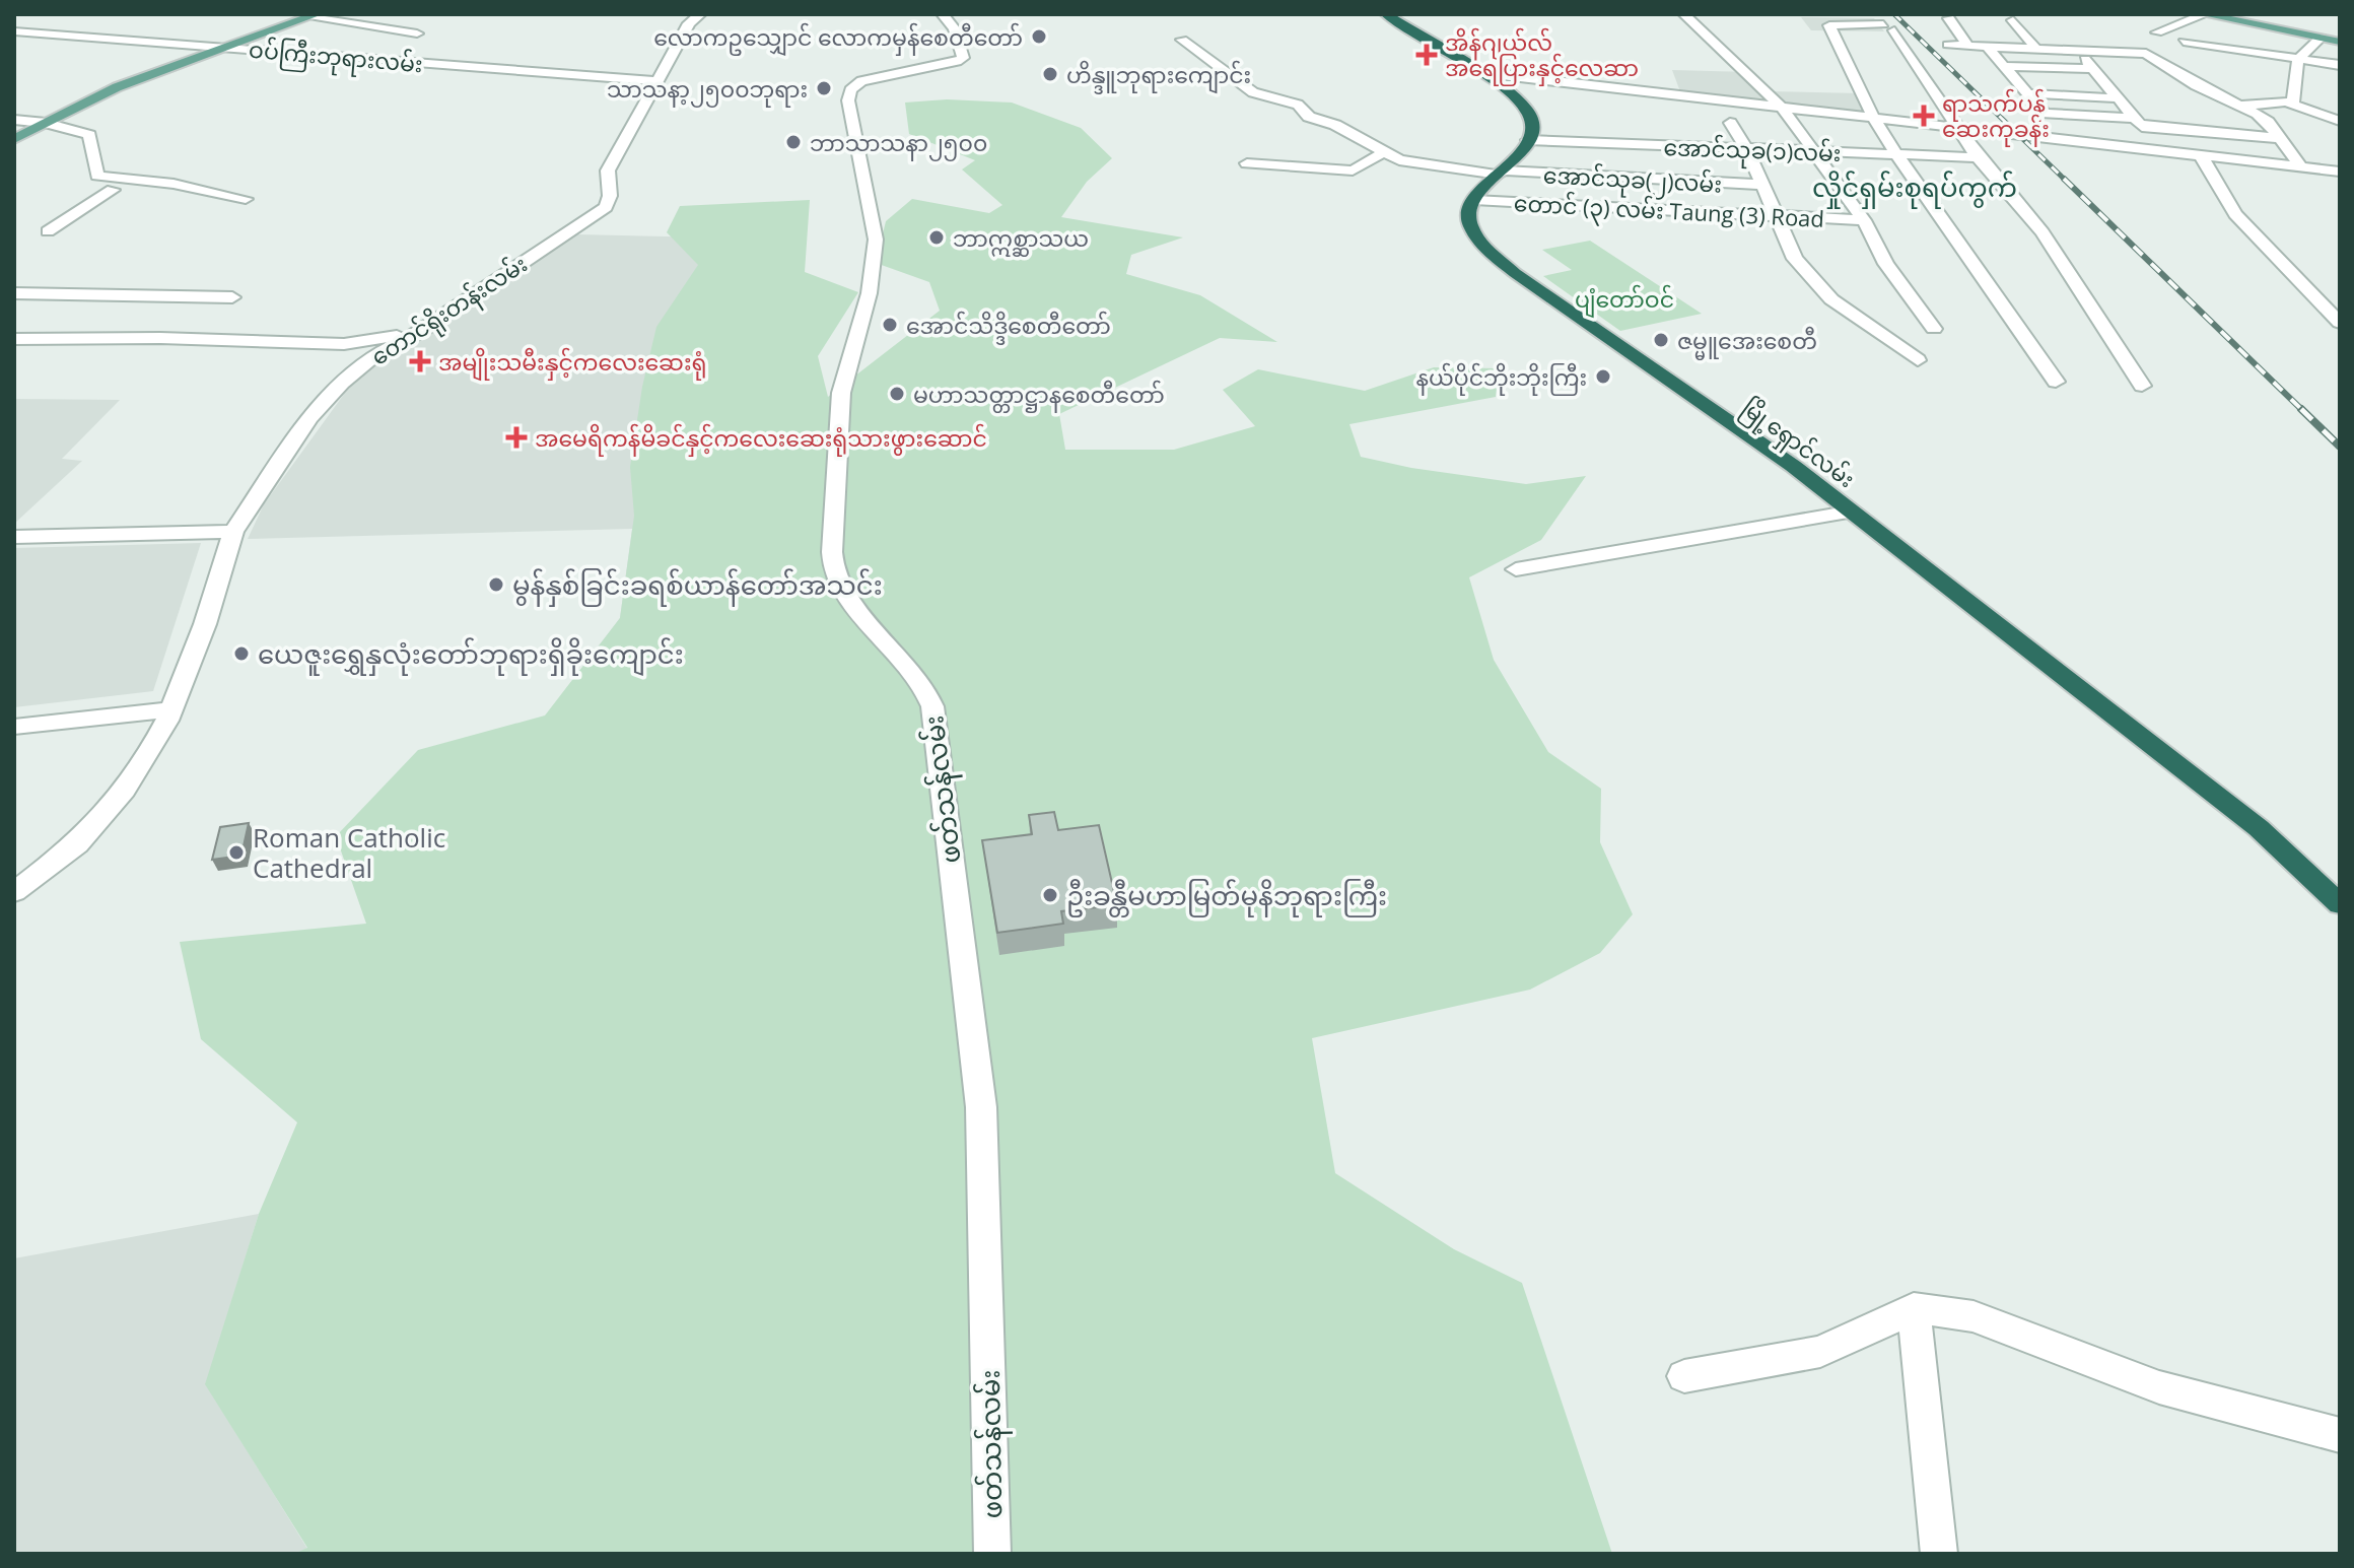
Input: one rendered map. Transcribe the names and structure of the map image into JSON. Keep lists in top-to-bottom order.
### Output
{
  "streets": {
    "highway": ["မြို့ရှောင်လမ်း"],
    "street": [
      "ဝပ်ကြီးဘုရားလမ်း",
      "အောင်သုခ(၁)လမ်း",
      "အောင်သုခ(၂)လမ်း",
      "တောင် (၃) လမ်း Taung (3) Road",
      "တောင်ရိုးတန်းလမ်း",
      "ဖတ်သန်လမ်း"
    ]
  },
  "crossings": [
    ["ဝပ်ကြီးဘုရားလမ်း", "တောင်ရိုးတန်းလမ်း"],
    ["တောင် (၃) လမ်း Taung (3) Road", "မြို့ရှောင်လမ်း"]
  ],
  "districts": ["လှိုင်ရှမ်းစုရပ်ကွက်"],
  "parks": ["ပျံတော်ဝင်"],
  "places": {
    "other": [
      "လောကဥသျှောင် လောကမှန်စေတီတော်",
      "ဟိန္ဒူဘုရားကျောင်း",
      "သာသနာ့၂၅၀၀ဘုရား",
      "ဘာသာသနာ၂၅၀၀",
      "ဘာဣစ္ဆာသယ",
      "အောင်သိဒ္ဒိစေတီတော်",
      "ဇမ္မူအေးစေတီ",
      "နယ်ပိုင်ဘိုးဘိုးကြီး",
      "မဟာသတ္တာဋ္ဌာနစေတီတော်",
      "မွန်နှစ်ခြင်းခရစ်ယာန်တော်အသင်း",
      "ယေဇူးရွှေနှလုံးတော်ဘုရားရှိခိုးကျောင်း",
      "Roman Catholic Cathedral",
      "ဦးခန္တီမဟာမြတ်မုနိဘုရားကြီး"
    ],
    "health": [
      "အိန်ဂျယ်လ် အရေပြားနှင့်လေဆာ",
      "ရာသက်ပန် ဆေးကုခန်း",
      "အမျိုးသမီးနှင့်ကလေးဆေးရုံ",
      "အမေရိကန်မိခင်နှင့်ကလေးဆေးရုံသားဖွားဆောင်"
    ]
  }
}
